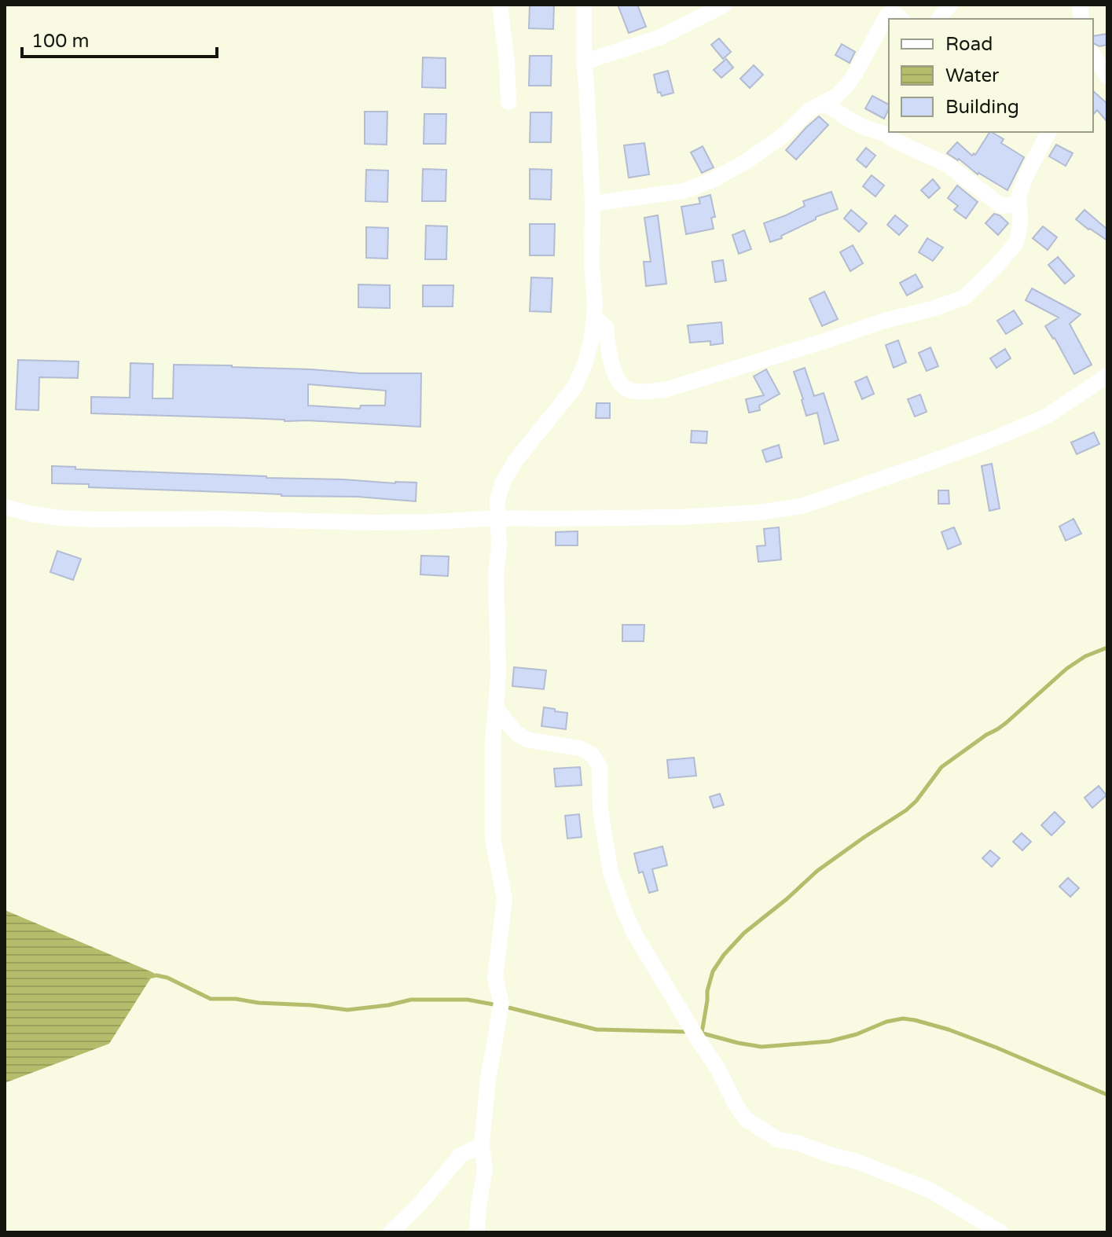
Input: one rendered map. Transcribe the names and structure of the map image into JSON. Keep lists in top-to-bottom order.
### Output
{
  "legend": ["Road", "Water", "Building"],
  "scale_bar": "100 m"
}
